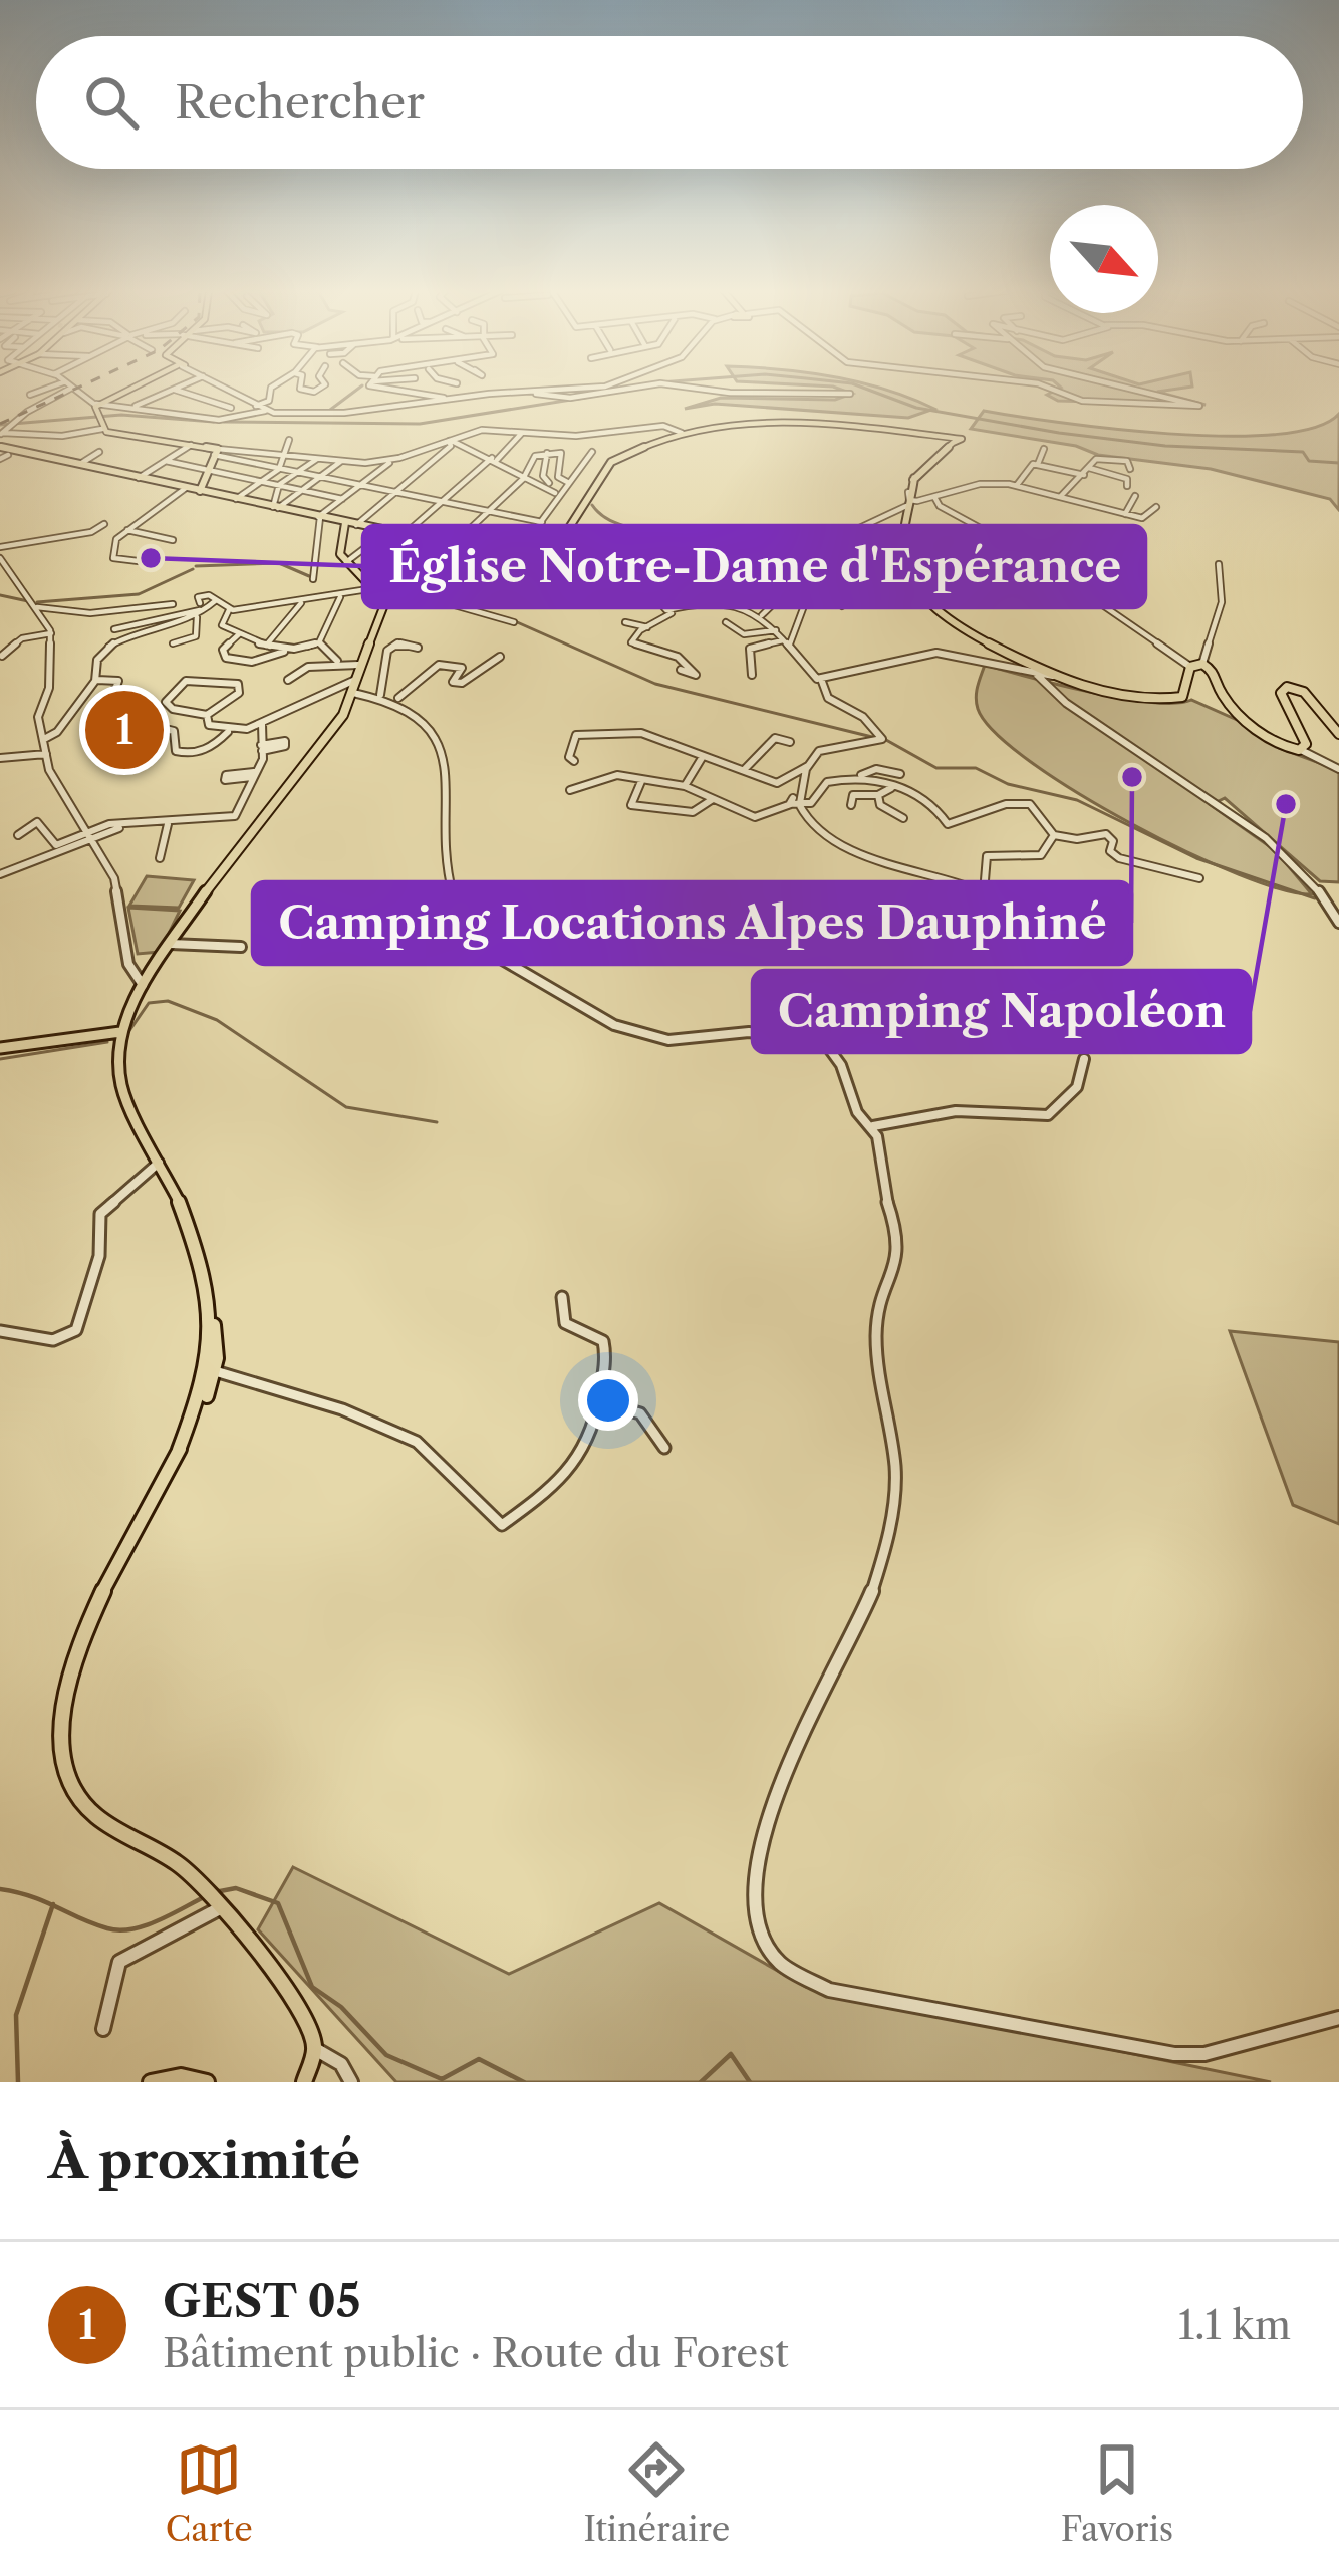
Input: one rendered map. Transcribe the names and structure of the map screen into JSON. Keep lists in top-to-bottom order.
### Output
{
  "places": ["Église Notre-Dame d'Espérance", "Camping Locations Alpes Dauphiné", "Camping Napoléon"],
  "north": "bottom right",
  "page": {
    "search": "Rechercher",
    "pins": "1",
    "heading": "À proximité",
    "list": [
      {
        "mark": "1",
        "name": "GEST 05",
        "note": "Bâtiment public · Route du Forest",
        "value": "1.1 km"
      }
    ],
    "nav": ["Carte", "Itinéraire", "Favoris"]
  }
}
